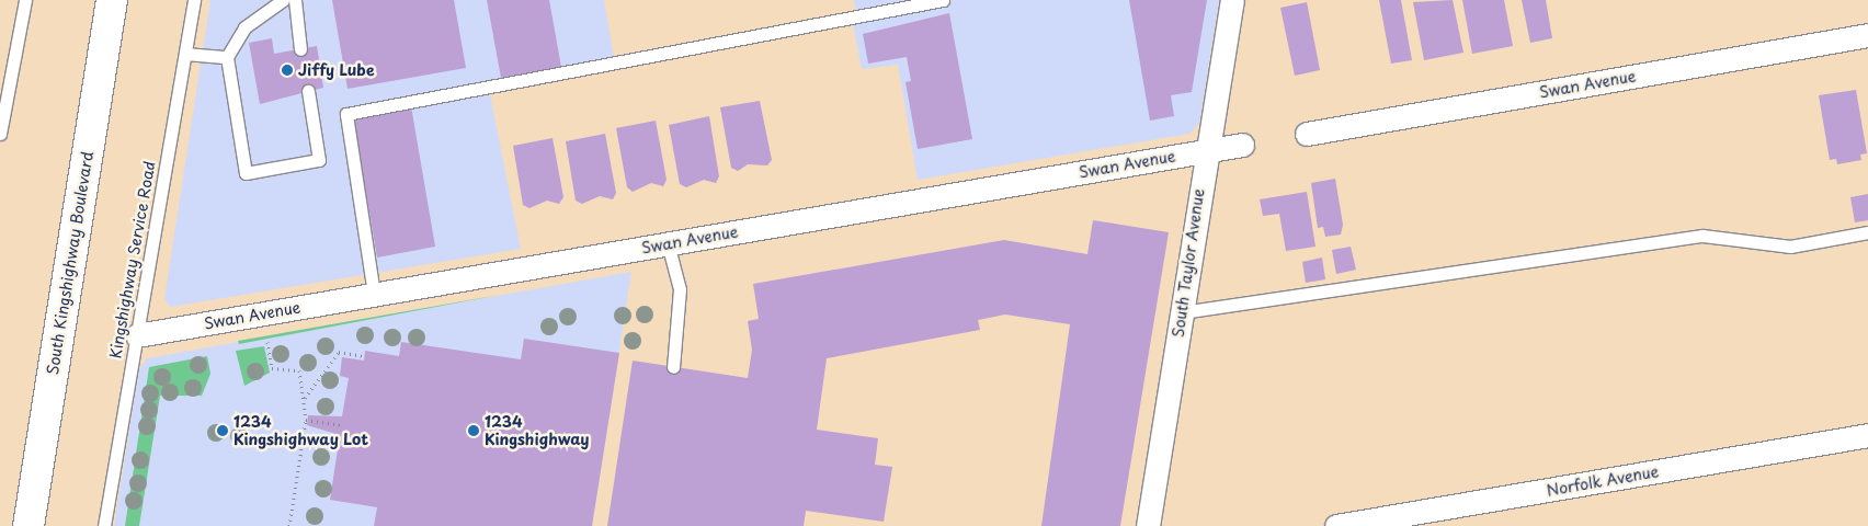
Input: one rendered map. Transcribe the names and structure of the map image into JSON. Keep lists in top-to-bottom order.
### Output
{
  "streets": {
    "main road": ["South Kingshighway Boulevard"],
    "street": ["Swan Avenue", "South Taylor Avenue", "Norfolk Avenue"],
    "lane": ["Kingshighway Service Road"]
  },
  "crossings": [
    ["Swan Avenue", "Kingshighway Service Road"],
    ["Swan Avenue", "South Taylor Avenue"]
  ],
  "places": ["Jiffy Lube", "1234 Kingshighway Lot", "1234 Kingshighway"]
}
